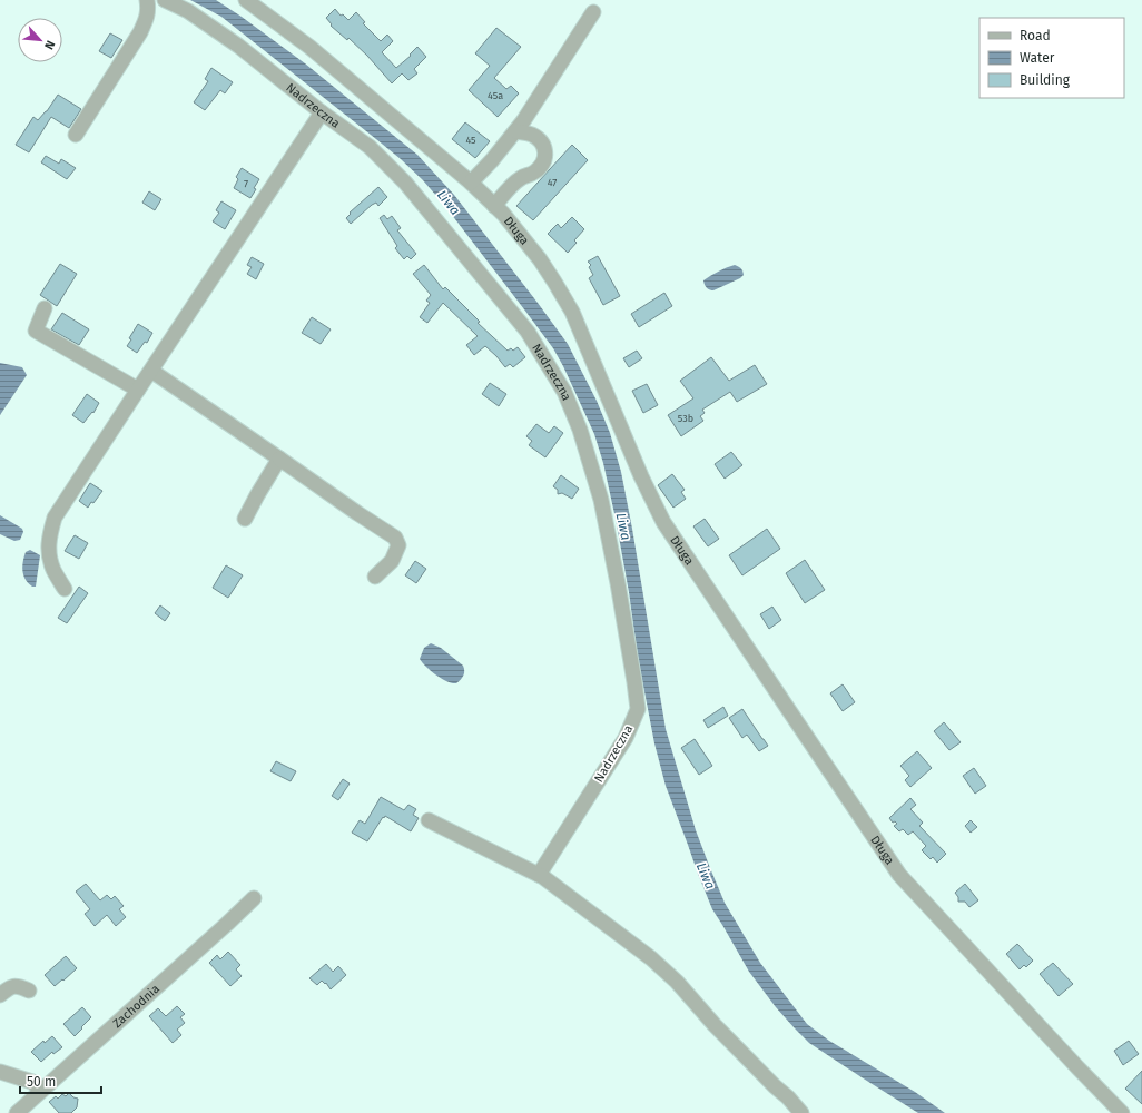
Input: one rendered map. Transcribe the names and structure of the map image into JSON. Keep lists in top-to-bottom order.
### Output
{
  "streets": {
    "street": ["Nadrzeczna", "Długa", "Zachodnia"]
  },
  "water": ["Liwa"],
  "house_numbers": [
    "45a",
    "45",
    "47",
    "7",
    "53b"
  ],
  "legend": ["Road", "Water", "Building"],
  "scale_bar": "50 m",
  "north": "bottom right"
}
